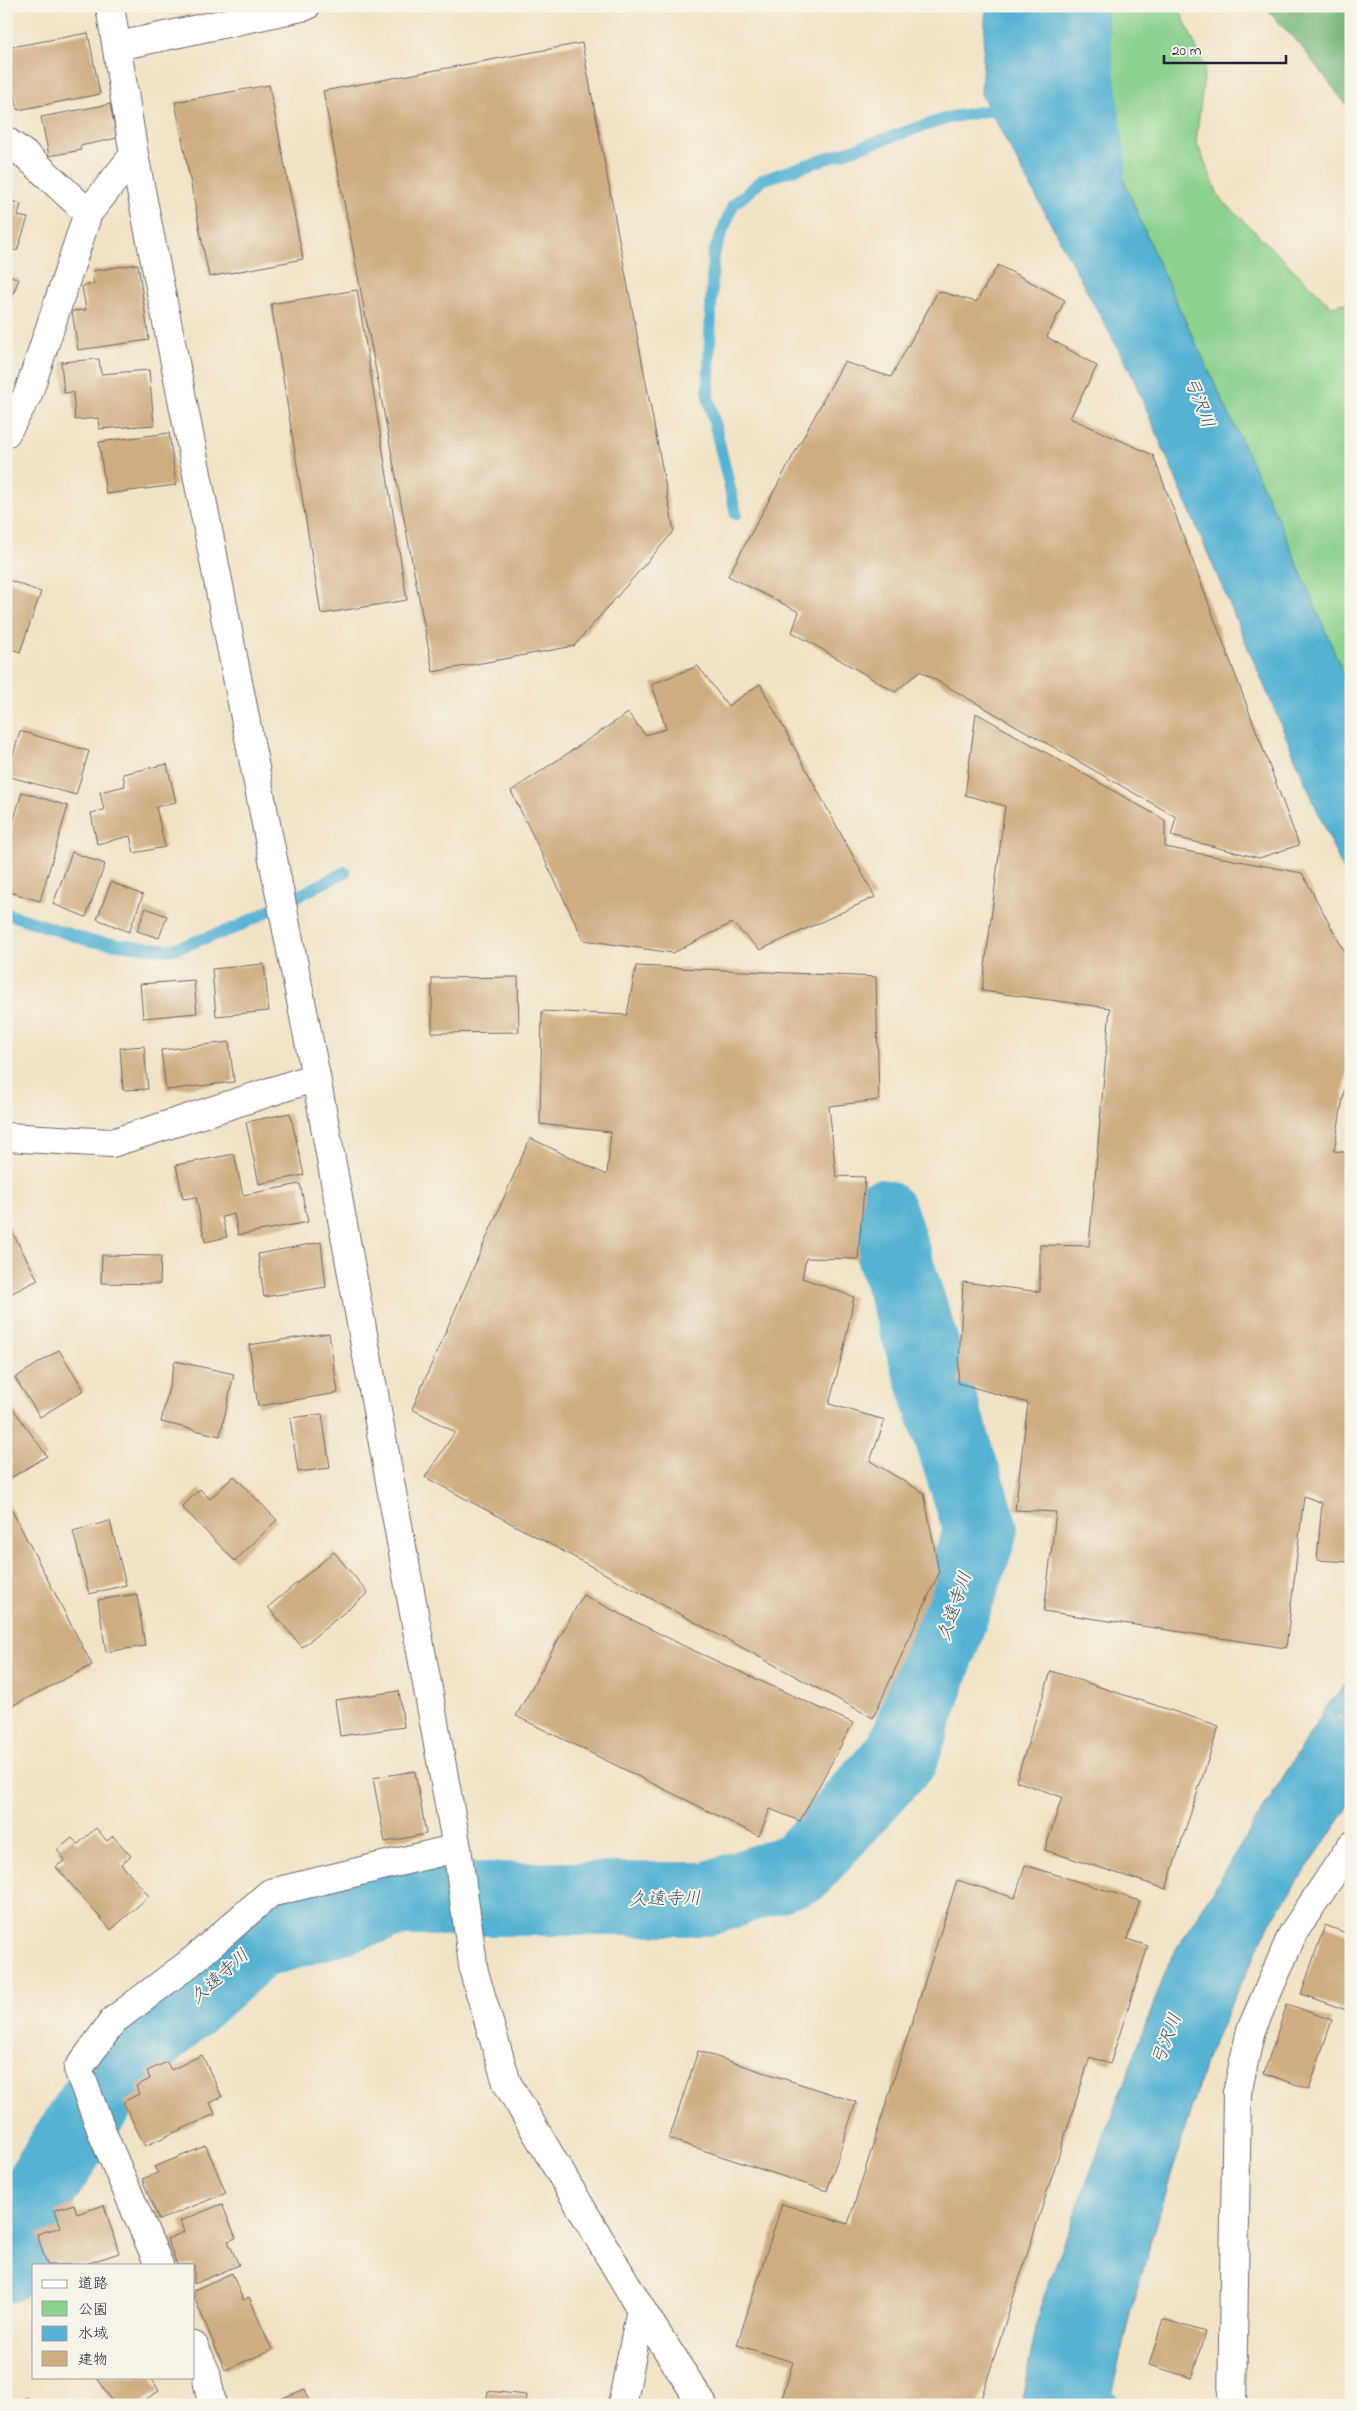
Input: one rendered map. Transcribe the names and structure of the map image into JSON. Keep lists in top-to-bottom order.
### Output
{
  "water": ["弓沢川", "久遠寺川"],
  "legend": [
    "道路",
    "公園",
    "水域",
    "建物"
  ],
  "scale_bar": "20 m"
}
